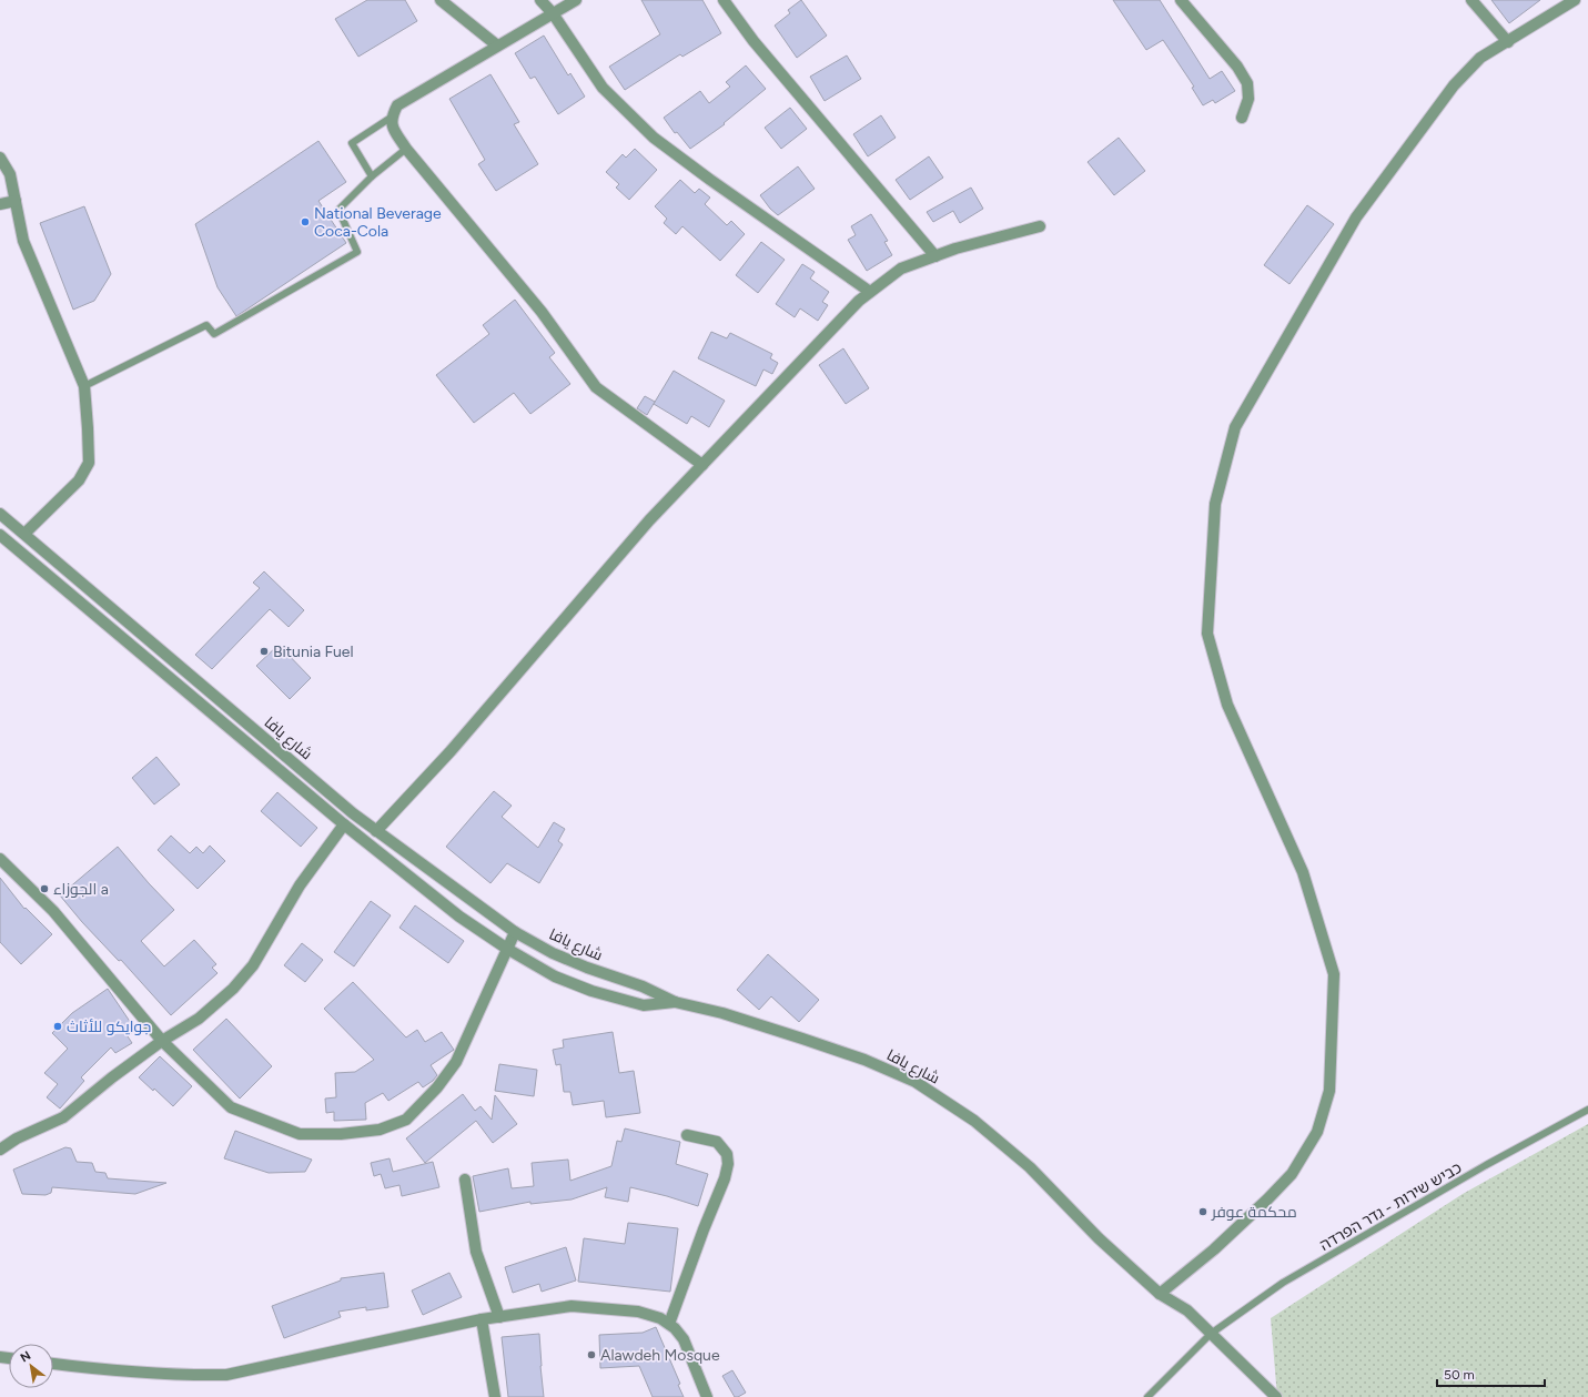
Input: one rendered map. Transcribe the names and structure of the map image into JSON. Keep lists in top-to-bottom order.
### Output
{
  "streets": {
    "street": ["شارع يافا"],
    "lane": ["כביש שירות - גדר הפרדה"]
  },
  "crossings": [
    ["شارع يافا", "כביש שירות - גדר הפרדה"]
  ],
  "places": [
    "National Beverage Coca-Cola",
    "Bitunia Fuel",
    "الجوزاء a",
    "جوايكو للأثاث",
    "محكمة عوفر",
    "Alawdeh Mosque"
  ],
  "scale_bar": "50 m",
  "north": "top left"
}
